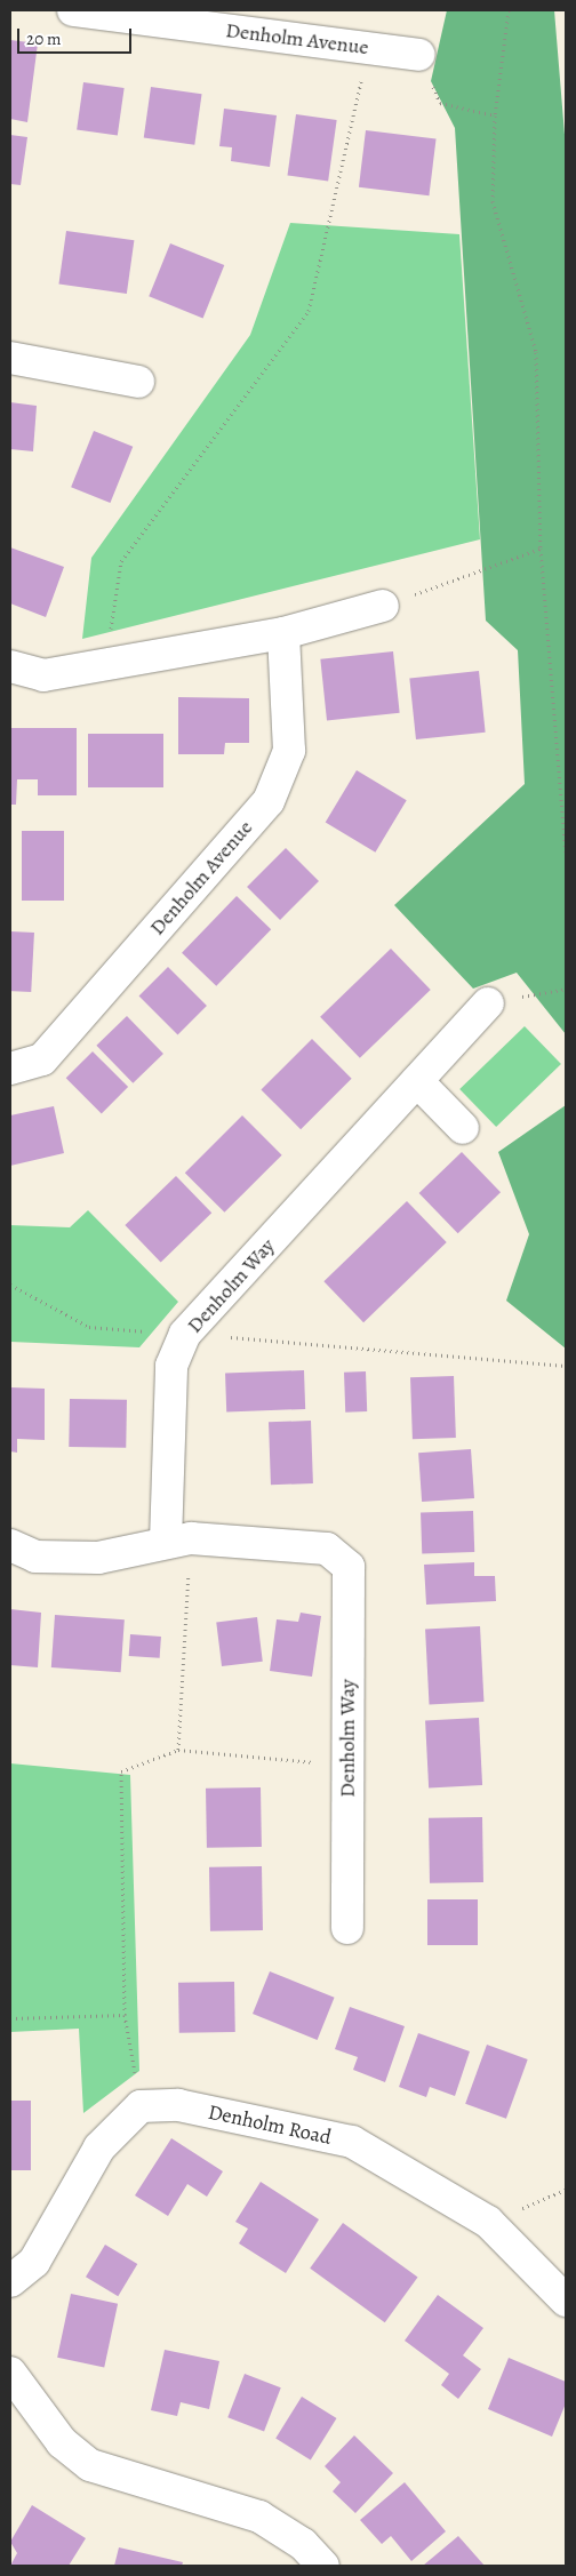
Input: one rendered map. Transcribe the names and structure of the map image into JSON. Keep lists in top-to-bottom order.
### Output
{
  "streets": {
    "street": ["Denholm Avenue", "Denholm Way", "Denholm Road"]
  },
  "scale_bar": "20 m"
}
